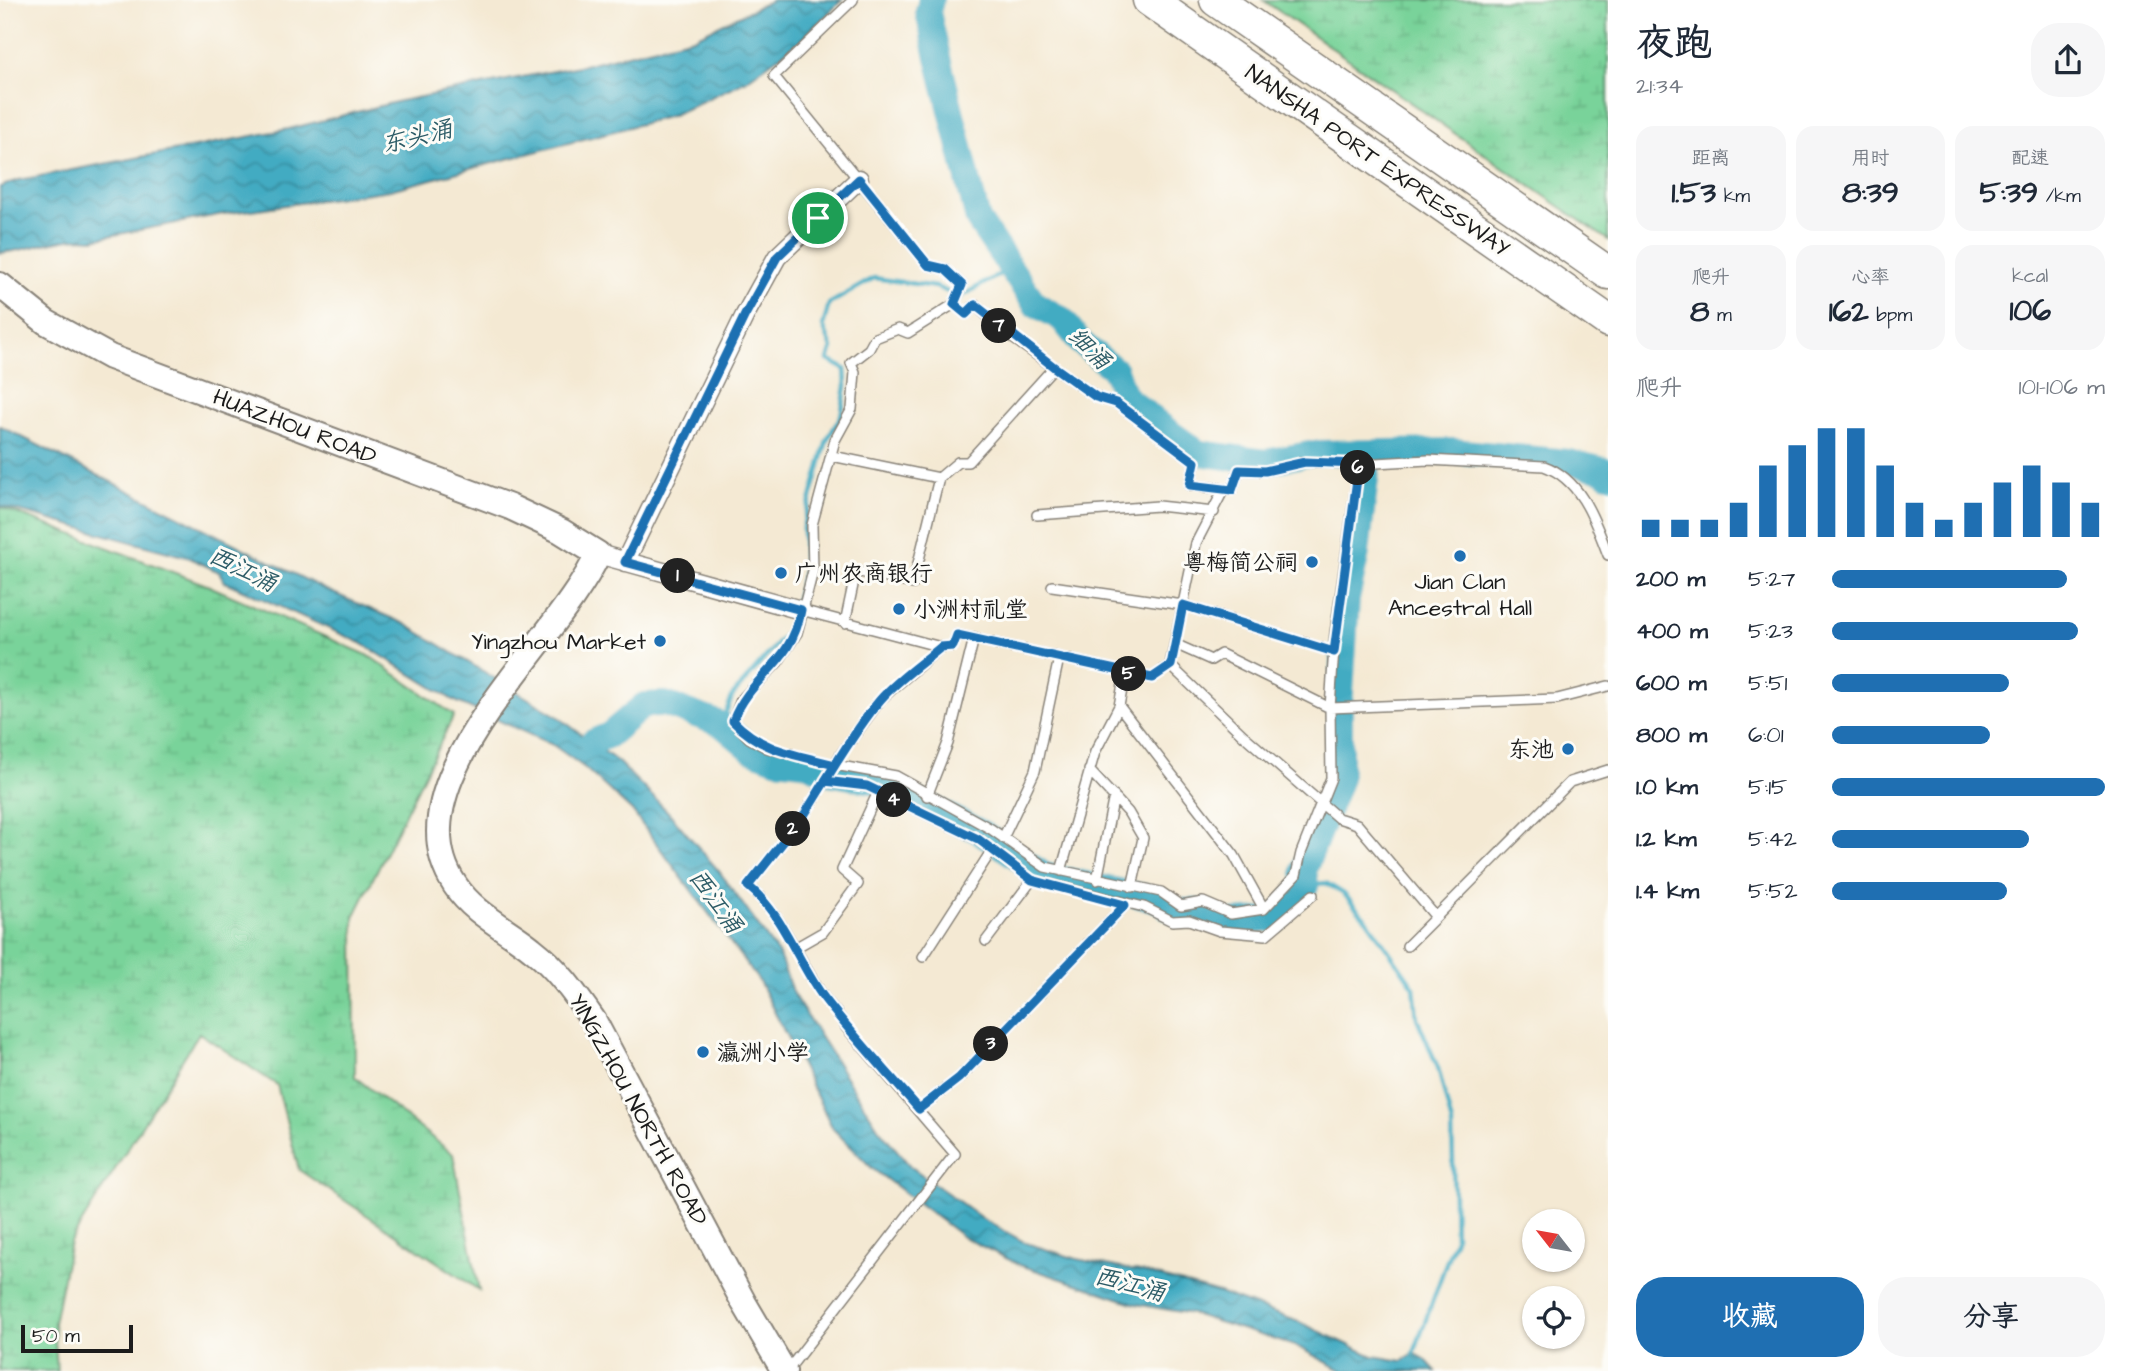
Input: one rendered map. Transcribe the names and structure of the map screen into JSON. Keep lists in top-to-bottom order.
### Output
{
  "streets": {
    "highway": ["NANSHA PORT EXPRESSWAY"],
    "main road": ["HUAZHOU ROAD", "YINGZHOU NORTH ROAD"]
  },
  "crossings": [
    ["HUAZHOU ROAD", "YINGZHOU NORTH ROAD"]
  ],
  "water": ["东头涌", "细涌", "西江涌"],
  "places": [
    "Jian Clan Ancestral Hall",
    "粤梅简公祠",
    "广州农商银行",
    "小洲村礼堂",
    "Yingzhou Market",
    "东池",
    "瀛洲小学"
  ],
  "scale_bar": "50 m",
  "north": "top left",
  "page": {
    "heading": ["夜跑", "21:34"],
    "stats": [
      ["距离", "1.53 km"],
      ["用时", "8:39"],
      ["配速", "5:39 /km"],
      ["爬升", "8 m"],
      ["心率", "162 bpm"],
      ["kcal", "106"]
    ],
    "pins": [
      "7",
      "6",
      "1",
      "5",
      "4",
      "2",
      "3"
    ],
    "chart": ["爬升", "101–106 m"],
    "list": [
      {
        "name": "200 m",
        "note": "5:27"
      },
      {
        "name": "400 m",
        "note": "5:23"
      },
      {
        "name": "600 m",
        "note": "5:51"
      },
      {
        "name": "800 m",
        "note": "6:01"
      },
      {
        "name": "1.0 km",
        "note": "5:15"
      },
      {
        "name": "1.2 km",
        "note": "5:42"
      },
      {
        "name": "1.4 km",
        "note": "5:52"
      }
    ],
    "buttons": ["收藏", "分享"],
    "scale": "50 m"
  }
}
